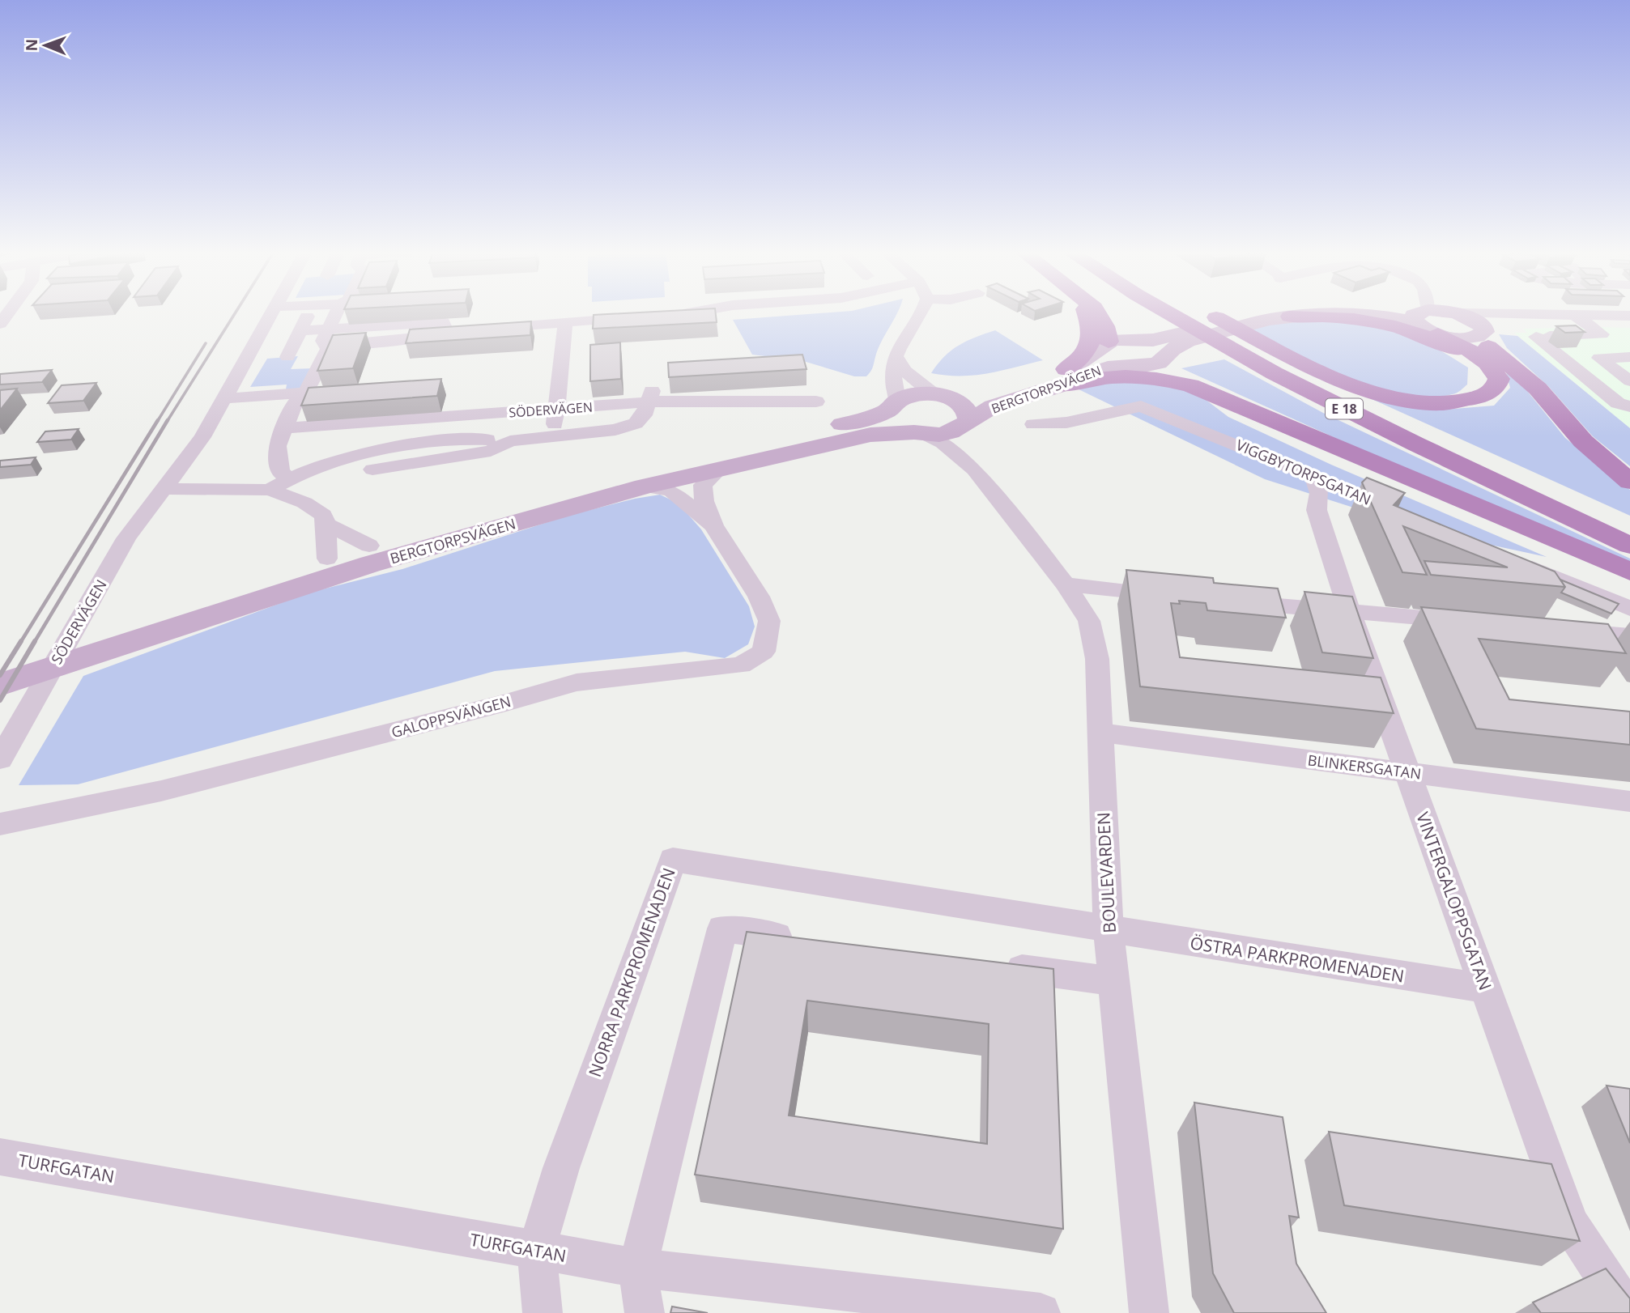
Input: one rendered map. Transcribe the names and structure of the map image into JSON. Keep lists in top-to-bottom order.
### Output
{
  "streets": {
    "highway": ["E 18"],
    "main road": ["BERGTORPSVÄGEN"],
    "street": [
      "SÖDERVÄGEN",
      "VIGGBYTORPSGATAN",
      "GALOPPSVÄNGEN",
      "BLINKERSGATAN",
      "BOULEVARDEN",
      "VINTERGALOPPSGATAN",
      "ÖSTRA PARKPROMENADEN",
      "NORRA PARKPROMENADEN",
      "TURFGATAN"
    ]
  },
  "crossings": [
    ["BERGTORPSVÄGEN", "GALOPPSVÄNGEN"],
    ["BERGTORPSVÄGEN", "BOULEVARDEN"],
    ["VIGGBYTORPSGATAN", "VINTERGALOPPSGATAN"],
    ["BLINKERSGATAN", "BOULEVARDEN"],
    ["BLINKERSGATAN", "VINTERGALOPPSGATAN"],
    ["BOULEVARDEN", "ÖSTRA PARKPROMENADEN"],
    ["BOULEVARDEN", "NORRA PARKPROMENADEN"],
    ["VINTERGALOPPSGATAN", "ÖSTRA PARKPROMENADEN"],
    ["ÖSTRA PARKPROMENADEN", "NORRA PARKPROMENADEN"],
    ["NORRA PARKPROMENADEN", "TURFGATAN"]
  ],
  "north": "left"
}
